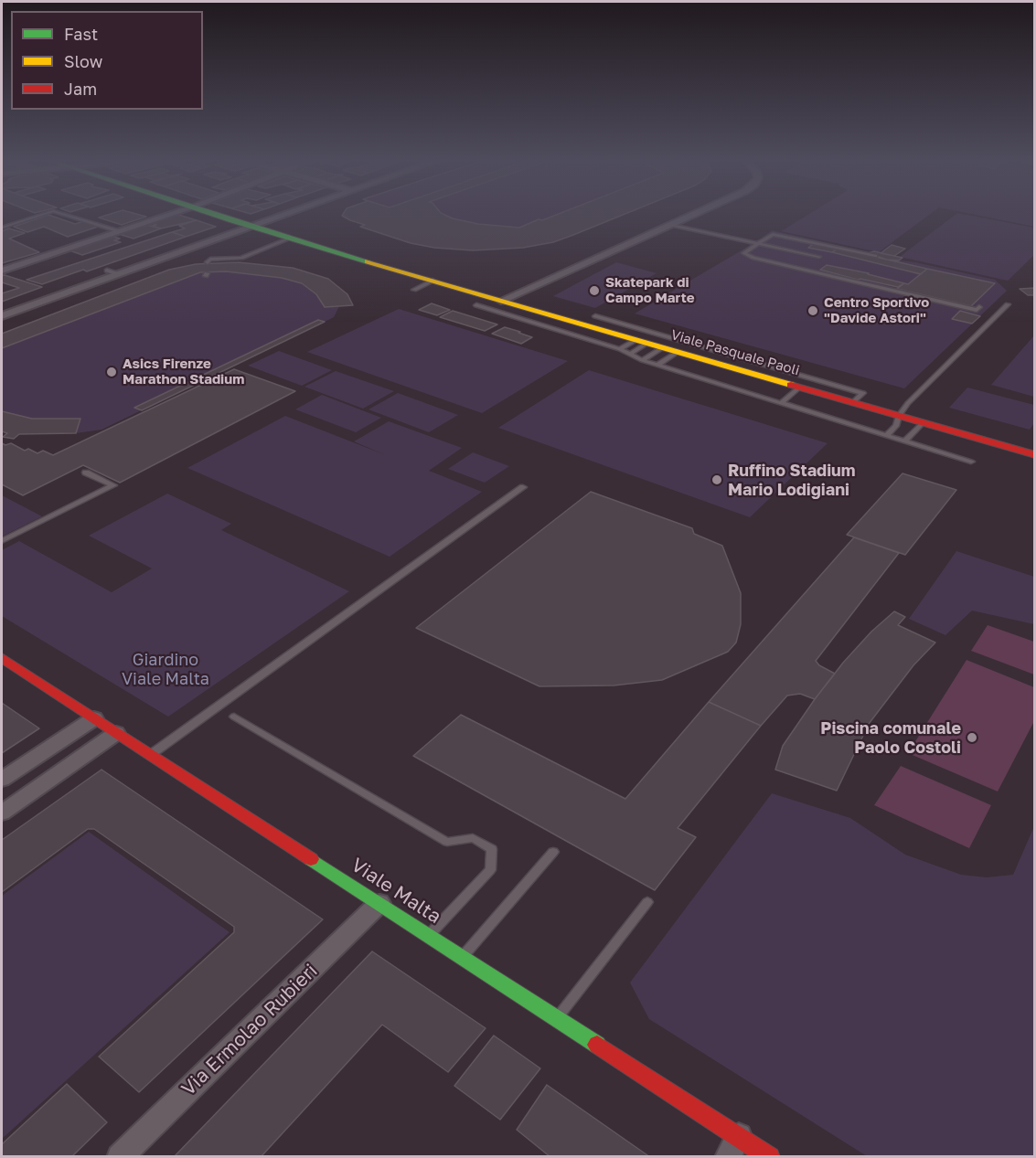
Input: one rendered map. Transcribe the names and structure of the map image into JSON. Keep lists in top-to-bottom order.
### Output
{
  "streets": {
    "street": ["Viale Pasquale Paoli", "Viale Malta", "Via Ermolao Rubieri"]
  },
  "crossings": [
    ["Viale Malta", "Via Ermolao Rubieri"]
  ],
  "parks": ["Giardino Viale Malta"],
  "places": [
    "Skatepark di Campo Marte",
    "Centro Sportivo \"Davide Astori\"",
    "Asics Firenze Marathon Stadium",
    "Ruffino Stadium Mario Lodigiani",
    "Piscina comunale Paolo Costoli"
  ],
  "legend": ["Fast", "Slow", "Jam"]
}
